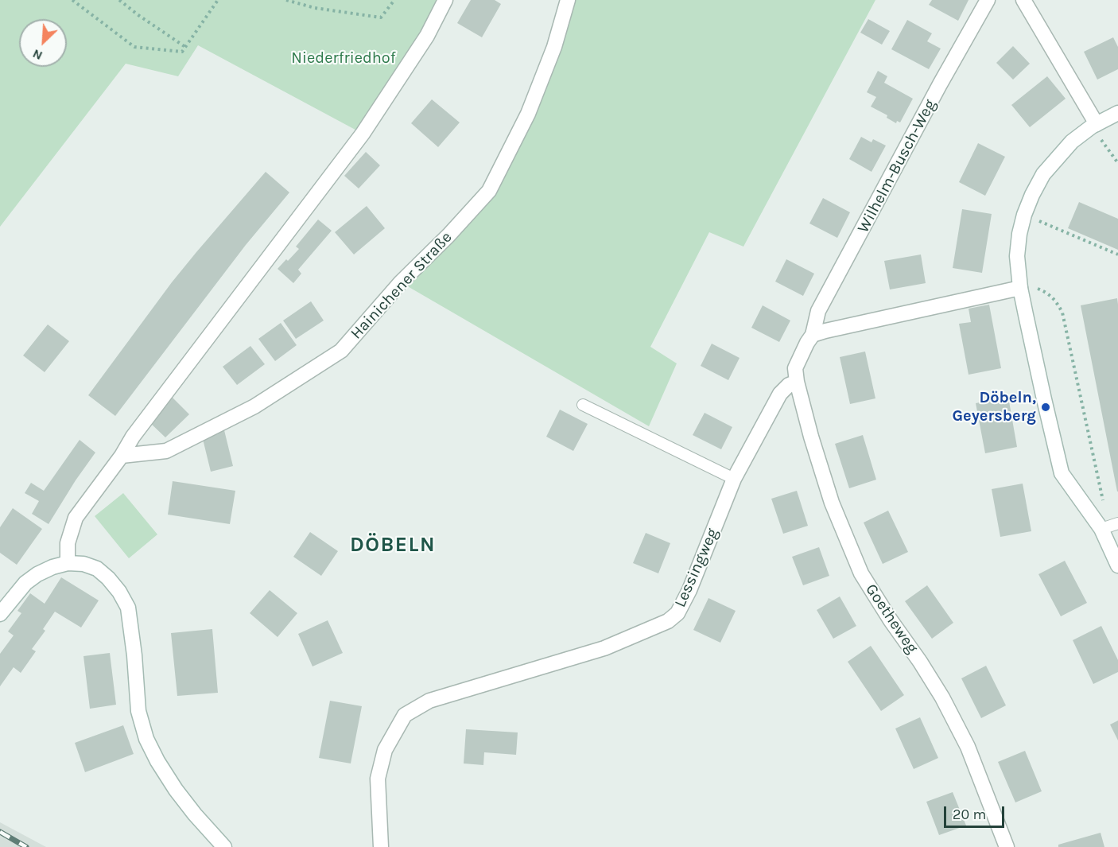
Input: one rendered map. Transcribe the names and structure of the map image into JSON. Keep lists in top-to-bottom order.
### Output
{
  "streets": {
    "street": [
      "Wilhelm-Busch-Weg",
      "Hainichener Straße",
      "Lessingweg",
      "Goetheweg"
    ]
  },
  "crossings": [
    ["Lessingweg", "Goetheweg"]
  ],
  "districts": ["DÖBELN"],
  "parks": ["Niederfriedhof"],
  "places": ["Döbeln, Geyersberg"],
  "scale_bar": "20 m",
  "north": "bottom left"
}
